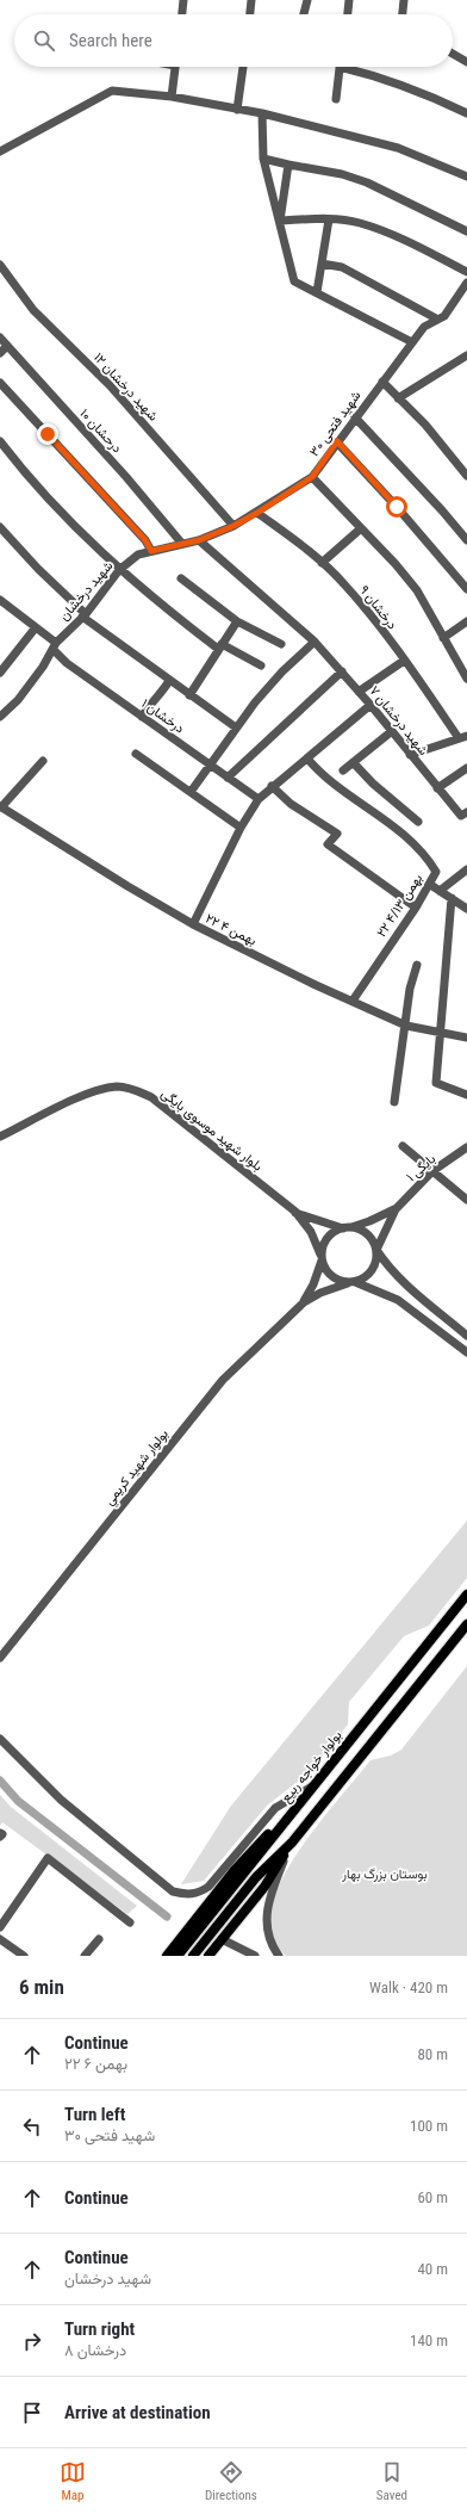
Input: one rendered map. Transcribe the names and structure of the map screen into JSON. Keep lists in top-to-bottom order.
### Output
{
  "streets": {
    "main road": ["بولوار خواجه ربیع"],
    "street": [
      "شهید درخشان ۱۲",
      "شهید فتحی ۳۰",
      "درحشان ۱۰",
      "شهید درخشان",
      "درخشان ۹",
      "درخشان ۱",
      "شهید درخشان ۷",
      "۲۲ بهمن ۴/۱۳",
      "۲۲ بهمن ۴",
      "بلوار شهید موسوی بایگی",
      "بایگی ۱",
      "بولوار شهيد كريمي"
    ]
  },
  "crossings": [
    ["شهید درخشان ۱۲", "شهید فتحی ۳۰"],
    ["شهید درخشان ۱۲", "شهید درخشان"],
    ["شهید فتحی ۳۰", "شهید درخشان"],
    ["شهید فتحی ۳۰", "درخشان ۹"],
    ["درحشان ۱۰", "شهید درخشان"],
    ["شهید درخشان", "درخشان ۱"],
    ["شهید درخشان", "شهید درخشان ۷"],
    ["۲۲ بهمن ۴/۱۳", "۲۲ بهمن ۴"],
    ["بلوار شهید موسوی بایگی", "بولوار شهيد كريمي"]
  ],
  "parks": ["بوستان بزرگ بهار"],
  "page": {
    "search": "Search here",
    "heading": ["6 min", "Walk · 420 m"],
    "list": [
      ["Continue", "۲۲ بهمن ۶", "80 m"],
      ["Turn left", "شهید فتحی ۳۰", "100 m"],
      ["Continue", "60 m"],
      ["Continue", "شهید درخشان", "40 m"],
      ["Turn right", "درخشان ۸", "140 m"],
      "Arrive at destination"
    ],
    "nav": ["Map", "Directions", "Saved"]
  }
}
